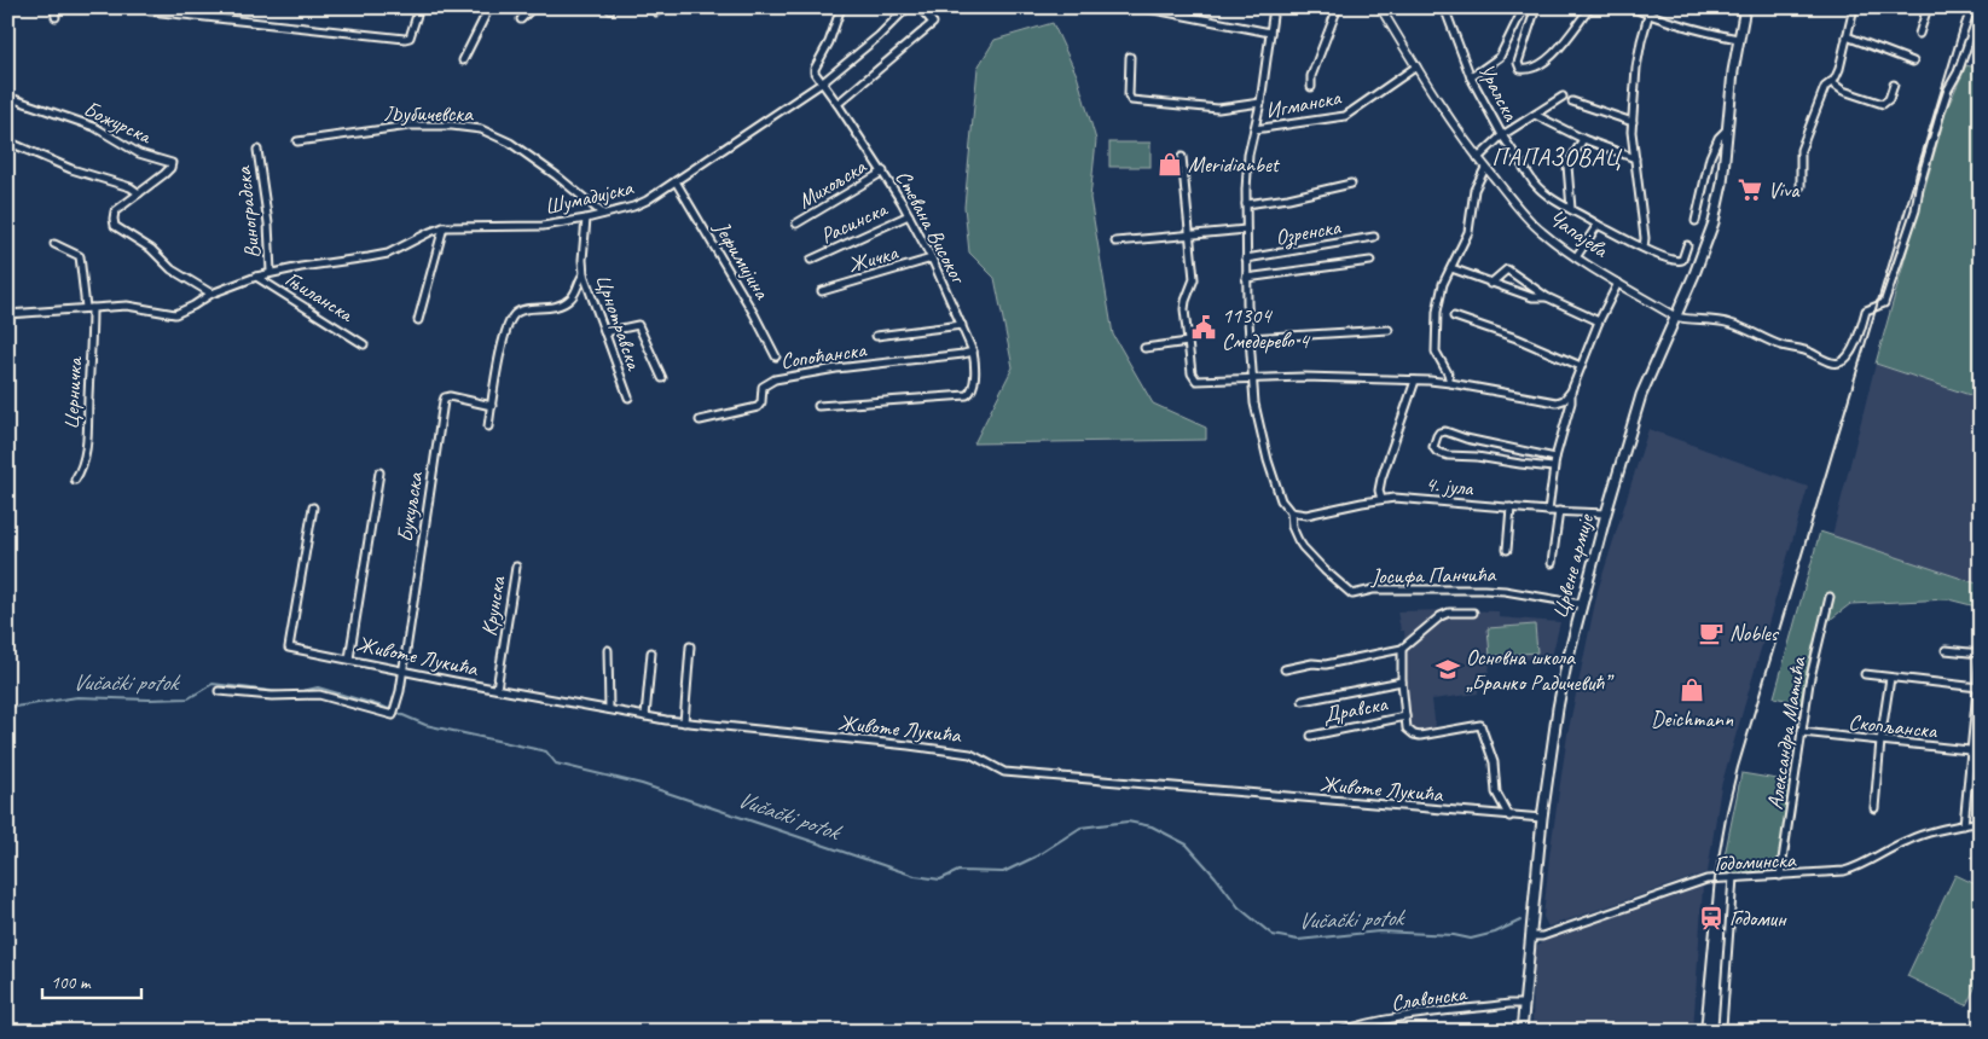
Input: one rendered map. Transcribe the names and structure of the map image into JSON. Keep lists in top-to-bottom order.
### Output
{
  "streets": {
    "main road": ["Црвене армије"],
    "street": [
      "Уралска",
      "Игманска",
      "Љубичевска",
      "Божурска",
      "Михољска",
      "Шумадијска",
      "Виноградска",
      "Расинска",
      "Стевана Високог",
      "Озренска",
      "Чапајева",
      "Жичка",
      "Јефимијина",
      "Гњиланска",
      "Црнотравска",
      "Сопоћанска",
      "Церничка",
      "4. јула",
      "Букуљска",
      "Јосифа Панчића",
      "Крунска",
      "Животе Лукића",
      "Дравска",
      "Скопљанска",
      "Александра Матића",
      "Годоминска",
      "Славонска"
    ]
  },
  "crossings": [
    ["Игманска", "Чапајева"],
    ["Игманска", "Јосифа Панчића"],
    ["Љубичевска", "Шумадијска"],
    ["Михољска", "Стевана Високог"],
    ["Шумадијска", "Виноградска"],
    ["Шумадијска", "Стевана Високог"],
    ["Шумадијска", "Јефимијина"],
    ["Шумадијска", "Гњиланска"],
    ["Шумадијска", "Црнотравска"],
    ["Шумадијска", "Церничка"],
    ["Расинска", "Стевана Високог"],
    ["Стевана Високог", "Жичка"],
    ["Стевана Високог", "Сопоћанска"],
    ["Озренска", "Јосифа Панчића"],
    ["Чапајева", "Црвене армије"],
    ["4. јула", "Црвене армије"],
    ["4. јула", "Јосифа Панчића"],
    ["Букуљска", "Животе Лукића"],
    ["Црвене армије", "Јосифа Панчића"],
    ["Црвене армије", "Животе Лукића"],
    ["Црвене армије", "Годоминска"],
    ["Црвене армије", "Славонска"],
    ["Крунска", "Животе Лукића"],
    ["Скопљанска", "Александра Матића"],
    ["Александра Матића", "Годоминска"]
  ],
  "districts": ["ПАПАЗОВАЦ"],
  "water": ["Vučački potok"],
  "places": {
    "shop": ["Meridianbet", "Deichmann"],
    "supermarket": ["Viva"],
    "public building": ["11304 Смедерево 4"],
    "cafe": ["Nobles"],
    "school or university": ["Основна школа „Бранко Радичевић”"],
    "station": ["Годомин"]
  },
  "scale_bar": "100 m"
}
